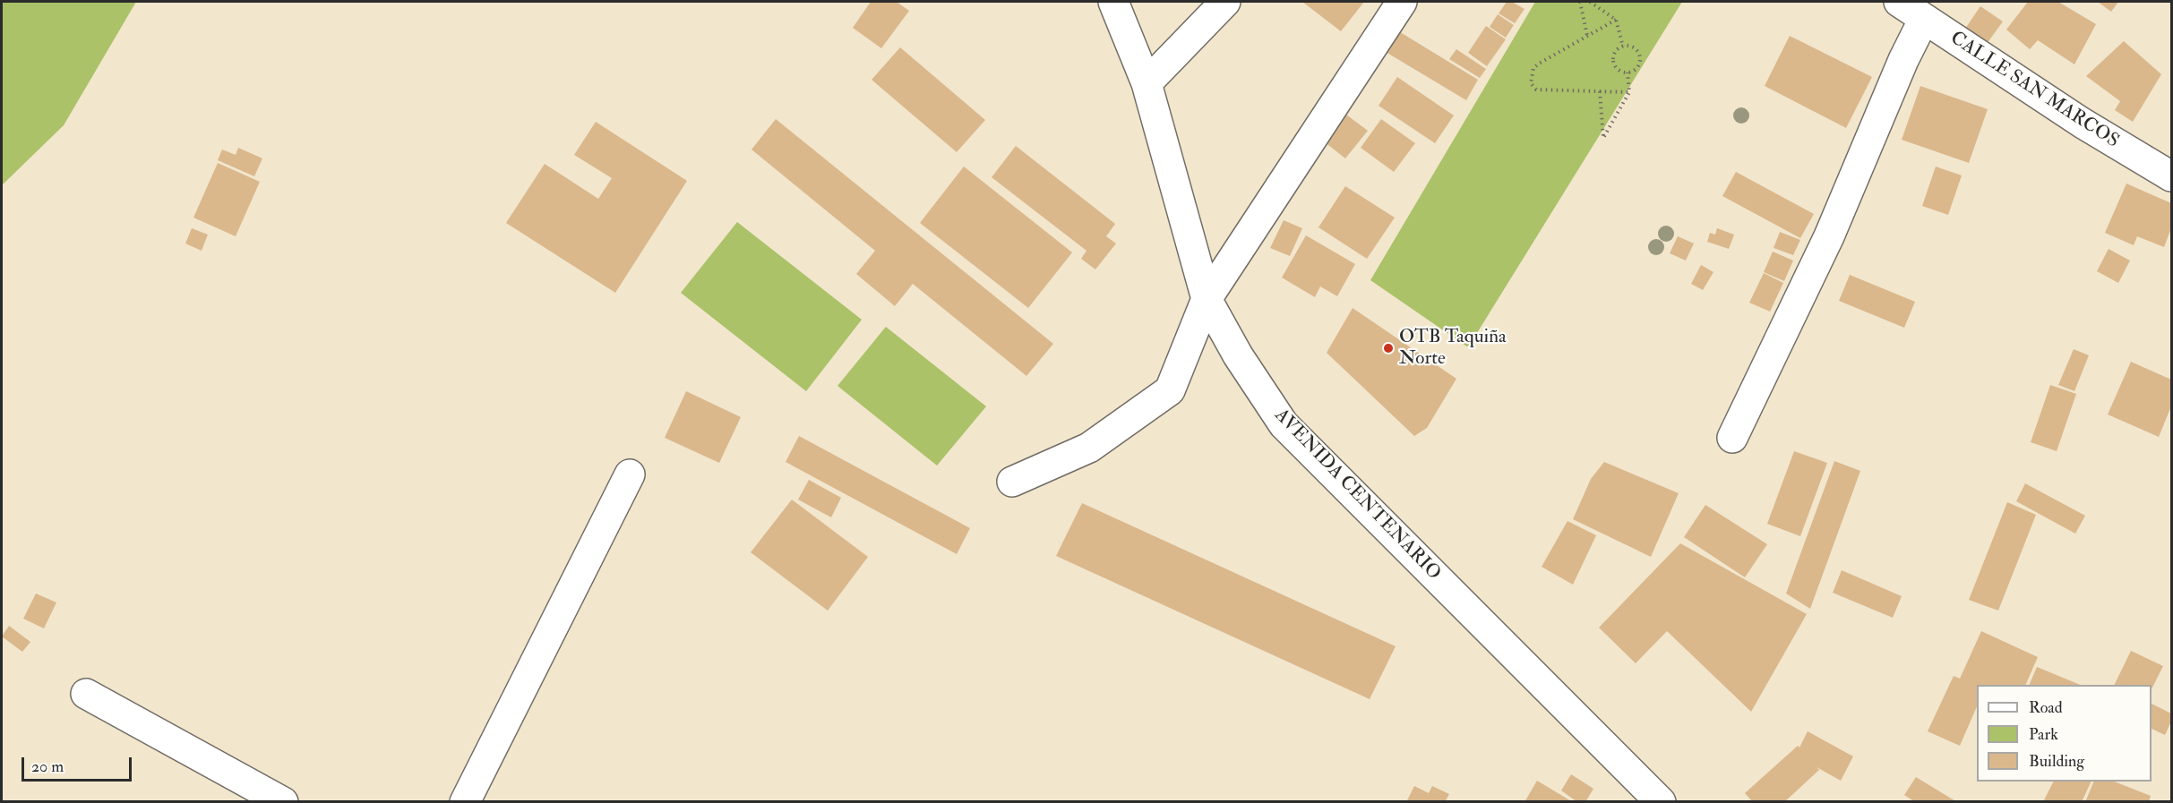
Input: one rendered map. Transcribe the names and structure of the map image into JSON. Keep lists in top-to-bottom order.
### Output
{
  "streets": {
    "street": ["CALLE SAN MARCOS", "AVENIDA CENTENARIO"]
  },
  "places": ["OTB Taquiña Norte"],
  "legend": ["Road", "Park", "Building"],
  "scale_bar": "20 m"
}
